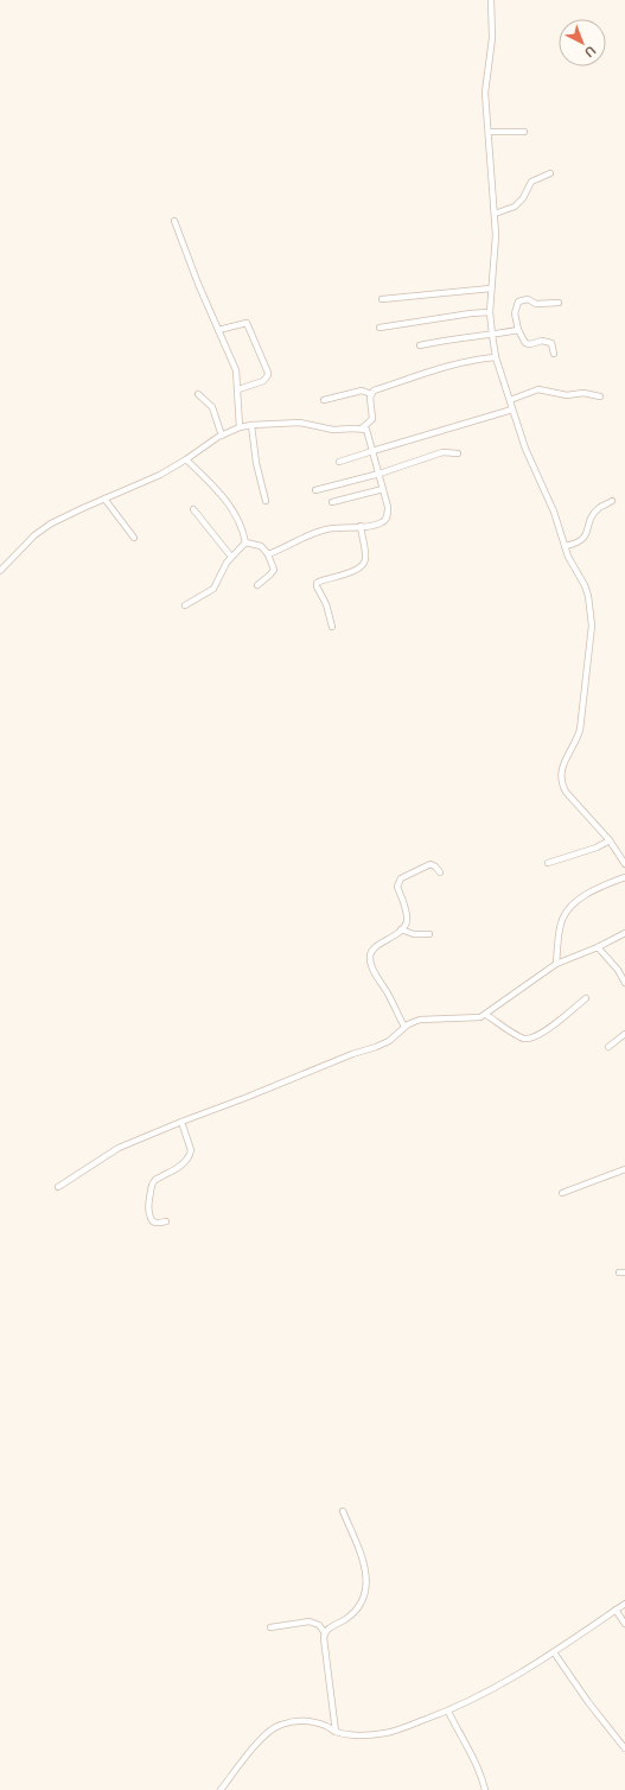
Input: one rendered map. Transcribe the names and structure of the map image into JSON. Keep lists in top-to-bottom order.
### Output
{
  "north": "bottom right"
}
